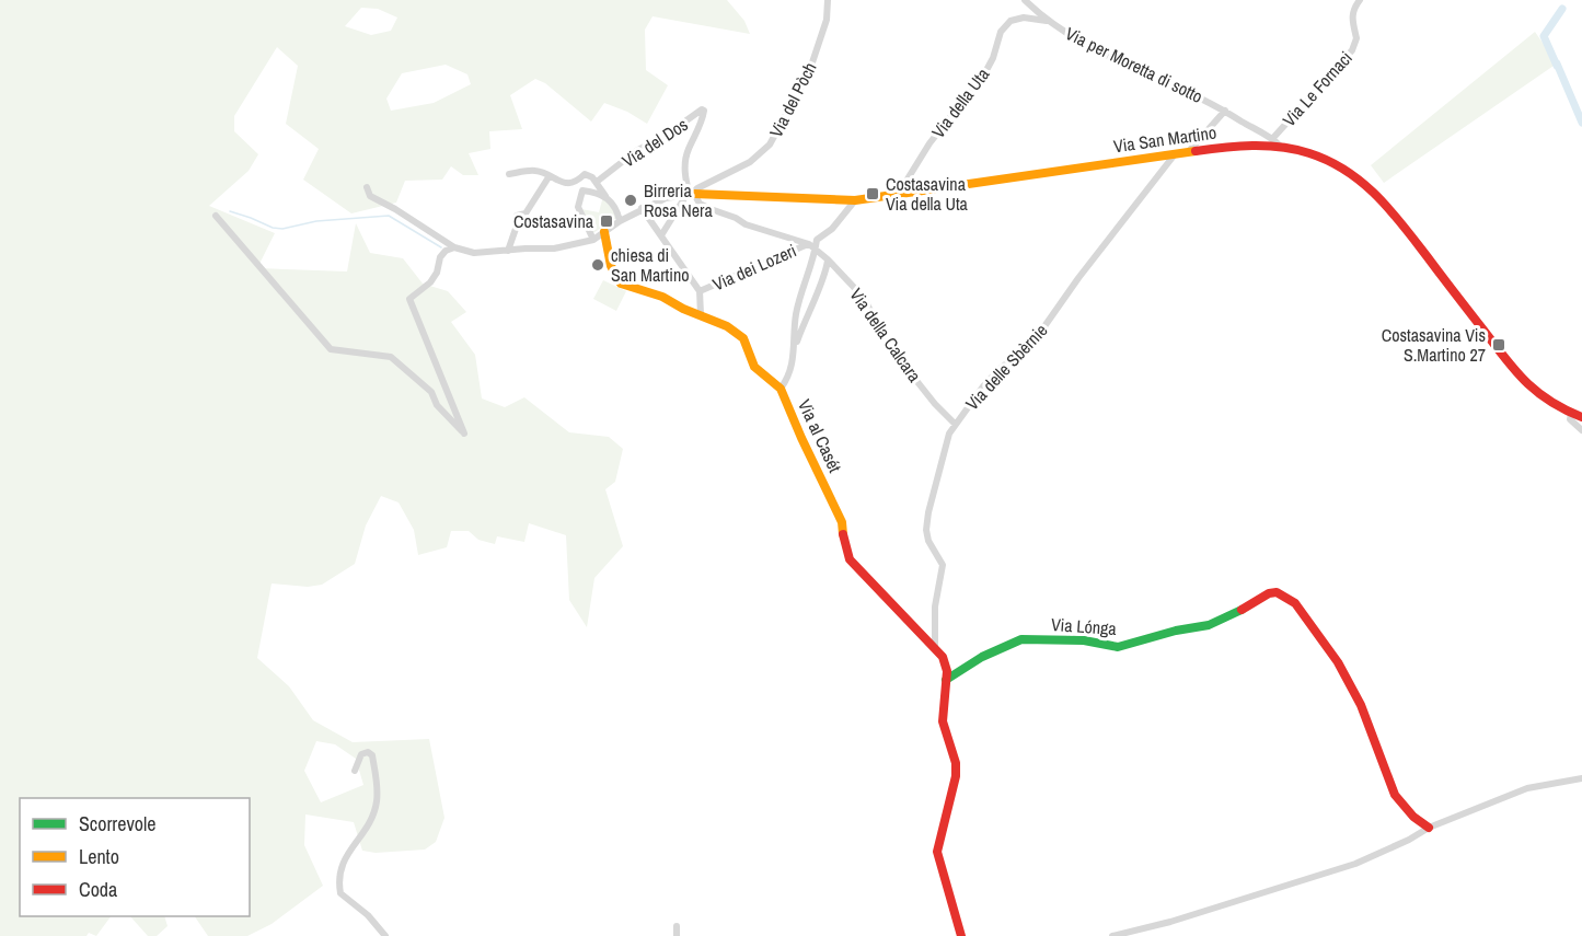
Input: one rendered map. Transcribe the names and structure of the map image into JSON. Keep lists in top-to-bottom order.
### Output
{
  "streets": {
    "street": [
      "Via per Moretta di sotto",
      "Via Le Fornaci",
      "Via del Pòch",
      "Via della Uta",
      "Via San Martino",
      "Via del Dos",
      "Via dei Lozeri",
      "Via della Calcara",
      "Via delle Sbèrnie",
      "Via al Casét",
      "Via Lónga"
    ]
  },
  "crossings": [
    ["Via per Moretta di sotto", "Via Le Fornaci"],
    ["Via per Moretta di sotto", "Via San Martino"],
    ["Via Le Fornaci", "Via San Martino"],
    ["Via del Pòch", "Via San Martino"],
    ["Via del Pòch", "Via del Dos"],
    ["Via del Pòch", "Via della Calcara"],
    ["Via della Uta", "Via San Martino"],
    ["Via San Martino", "Via del Dos"],
    ["Via San Martino", "Via dei Lozeri"],
    ["Via San Martino", "Via della Calcara"],
    ["Via San Martino", "Via delle Sbèrnie"],
    ["Via San Martino", "Via al Casét"],
    ["Via del Dos", "Via della Calcara"],
    ["Via dei Lozeri", "Via della Calcara"],
    ["Via dei Lozeri", "Via al Casét"],
    ["Via della Calcara", "Via delle Sbèrnie"],
    ["Via delle Sbèrnie", "Via al Casét"]
  ],
  "places": {
    "transit": ["Costasavina Via della Uta", "Costasavina", "Costasavina Vis S.Martino 27"],
    "other": ["Birreria Rosa Nera", "chiesa di San Martino"]
  },
  "legend": ["Scorrevole", "Lento", "Coda"]
}
